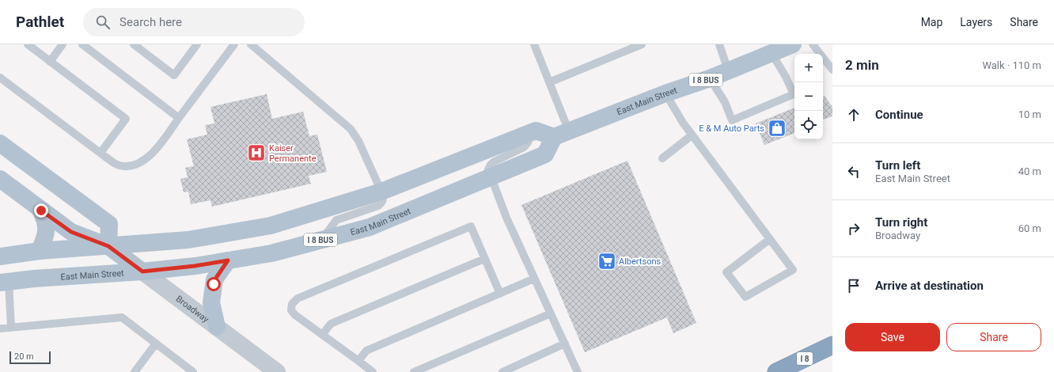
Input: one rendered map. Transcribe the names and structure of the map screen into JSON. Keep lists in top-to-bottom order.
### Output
{
  "streets": {
    "highway": ["I 8"],
    "main road": ["I 8 BUS", "East Main Street", "Broadway"]
  },
  "crossings": [
    ["East Main Street", "Broadway"]
  ],
  "places": {
    "shop": ["E & M Auto Parts"],
    "hospital": ["Kaiser Permanente"],
    "supermarket": ["Albertsons"]
  },
  "scale_bar": "20 m",
  "page": {
    "header": "Pathlet",
    "search": "Search here",
    "nav": ["Map", "Layers", "Share"],
    "heading": ["2 min", "Walk · 110 m"],
    "map_buttons": ["+", "−"],
    "list": [
      ["Continue", "10 m"],
      ["Turn left", "East Main Street", "40 m"],
      ["Turn right", "Broadway", "60 m"],
      "Arrive at destination"
    ],
    "buttons": ["Save", "Share"],
    "scale": "20 m"
  }
}
